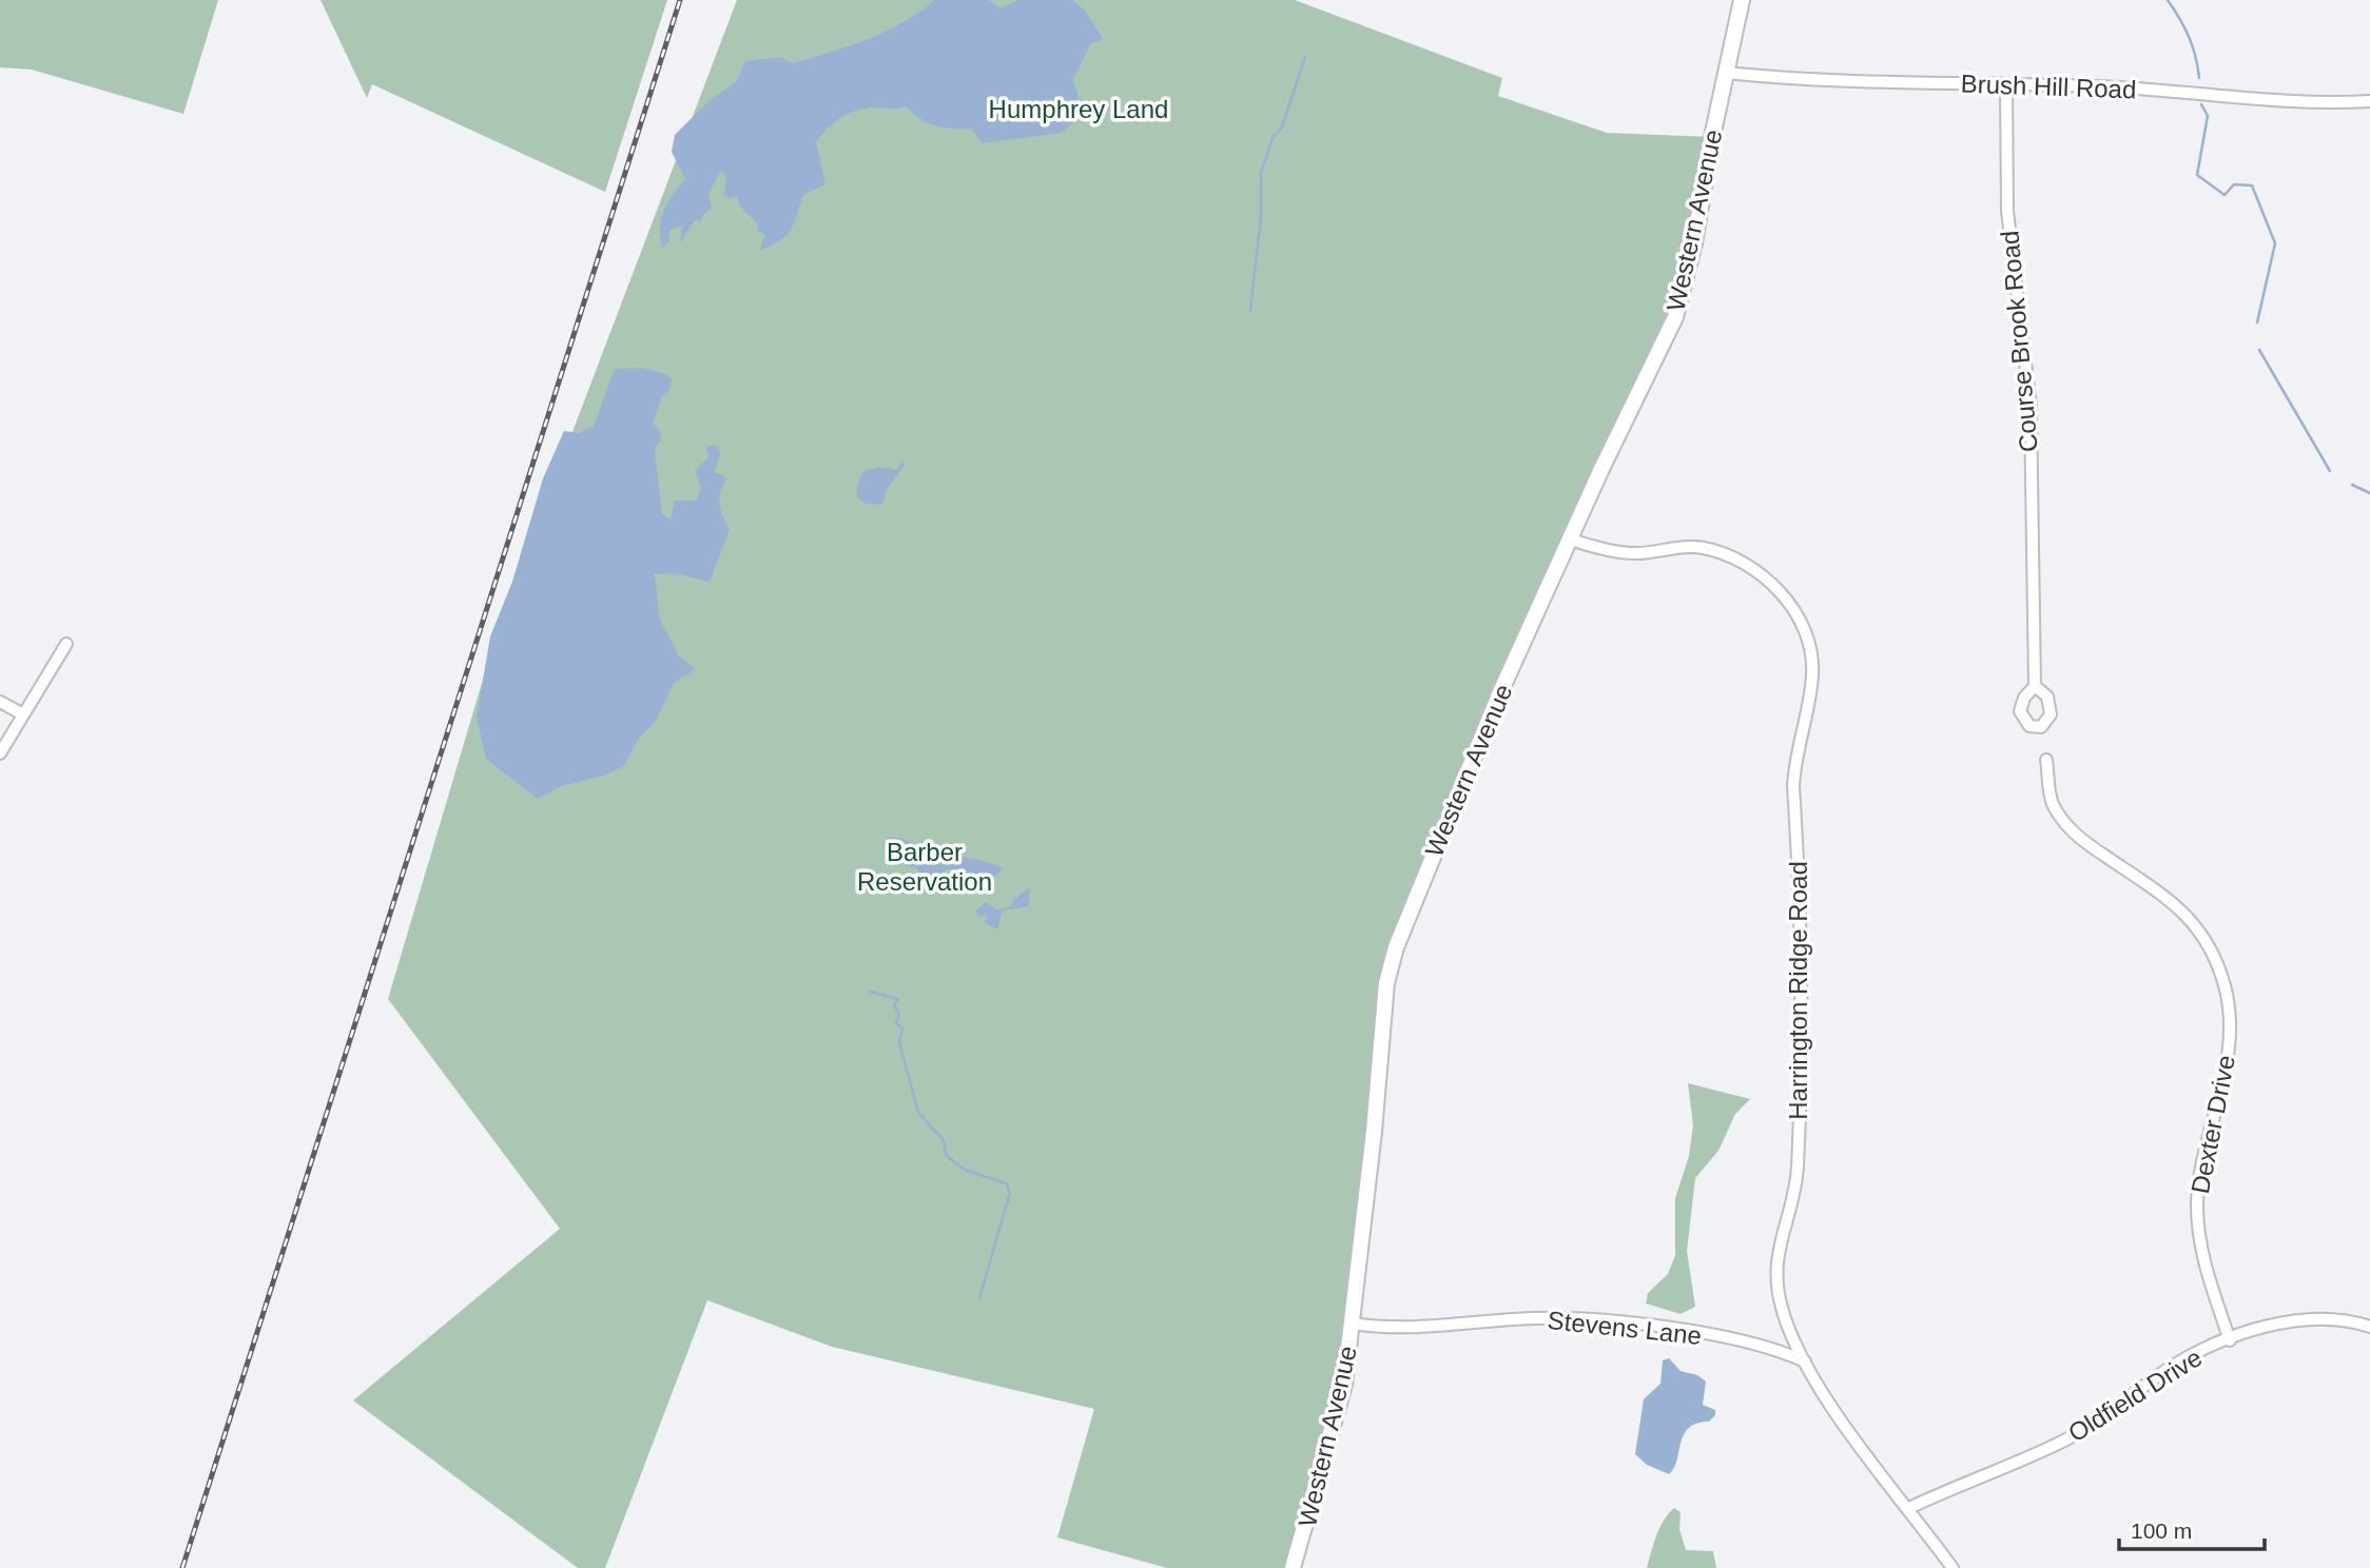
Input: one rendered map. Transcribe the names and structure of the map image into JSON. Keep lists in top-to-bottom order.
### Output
{
  "streets": {
    "street": [
      "Brush Hill Road",
      "Western Avenue",
      "Course Brook Road",
      "Harrington Ridge Road",
      "Dexter Drive",
      "Stevens Lane",
      "Oldfield Drive"
    ]
  },
  "crossings": [
    ["Brush Hill Road", "Western Avenue"],
    ["Brush Hill Road", "Course Brook Road"],
    ["Western Avenue", "Harrington Ridge Road"],
    ["Western Avenue", "Stevens Lane"],
    ["Harrington Ridge Road", "Stevens Lane"],
    ["Harrington Ridge Road", "Oldfield Drive"],
    ["Dexter Drive", "Oldfield Drive"]
  ],
  "parks": ["Humphrey Land", "Barber Reservation"],
  "scale_bar": "100 m"
}
